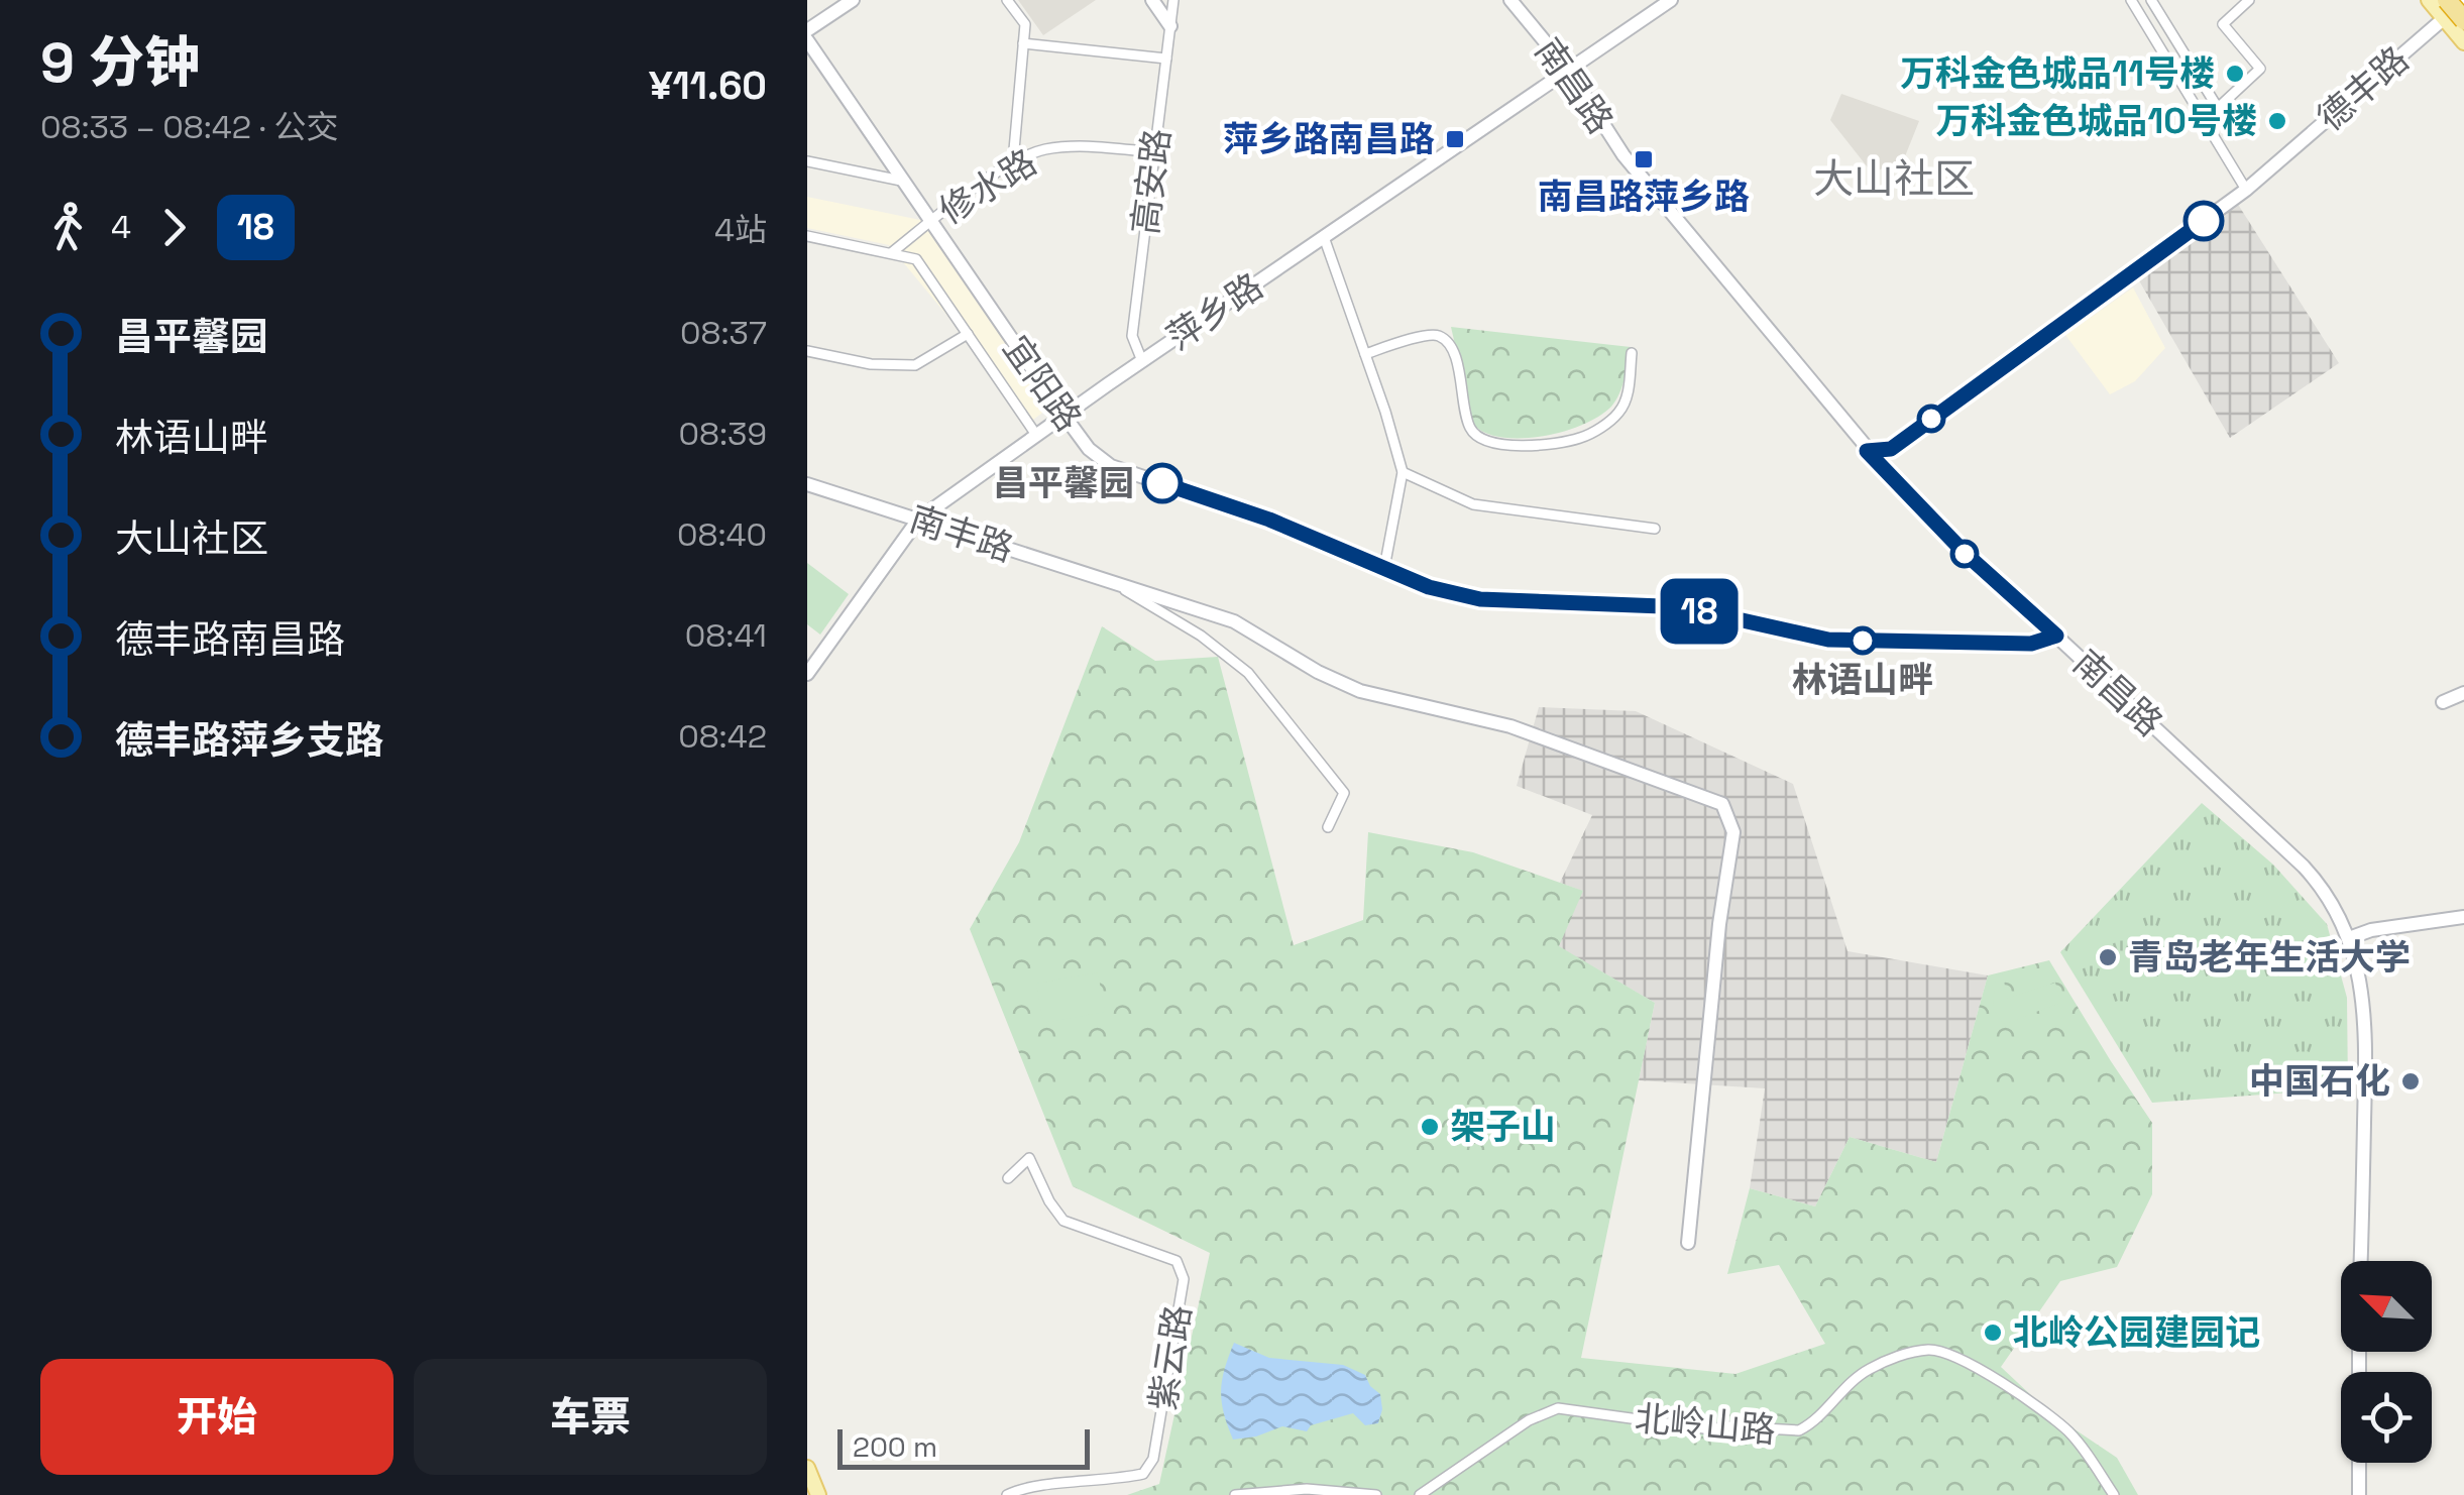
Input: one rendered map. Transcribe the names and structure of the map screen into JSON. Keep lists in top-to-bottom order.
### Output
{
  "streets": {
    "street": [
      "南昌路",
      "德丰路",
      "高安路",
      "修水路",
      "萍乡路",
      "宜阳路",
      "南丰路",
      "紫云路",
      "北岭山路"
    ]
  },
  "crossings": [
    ["南昌路", "德丰路"],
    ["南昌路", "萍乡路"],
    ["南昌路", "宜阳路"],
    ["高安路", "修水路"],
    ["高安路", "萍乡路"],
    ["修水路", "宜阳路"],
    ["萍乡路", "宜阳路"],
    ["萍乡路", "南丰路"]
  ],
  "districts": ["大山社区"],
  "places": {
    "other": [
      "万科金色城品11号楼",
      "万科金色城品10号楼",
      "昌平馨园",
      "林语山畔",
      "青岛老年生活大学",
      "中国石化",
      "架子山",
      "北岭公园建园记"
    ],
    "transit": ["萍乡路南昌路", "南昌路萍乡路"]
  },
  "lines": ["bus line 18"],
  "scale_bar": "200 m",
  "north": "top left",
  "page": {
    "heading": ["9 分钟", "08:33 – 08:42 · 公交", "¥11.60"],
    "on_map": "18",
    "legs": ["4", "18", "4站"],
    "list": [
      {
        "name": "昌平馨园",
        "value": "08:37"
      },
      {
        "name": "林语山畔",
        "value": "08:39"
      },
      {
        "name": "大山社区",
        "value": "08:40"
      },
      {
        "name": "德丰路南昌路",
        "value": "08:41"
      },
      {
        "name": "德丰路萍乡支路",
        "value": "08:42"
      }
    ],
    "buttons": ["开始", "车票"],
    "scale": "200 m"
  }
}
